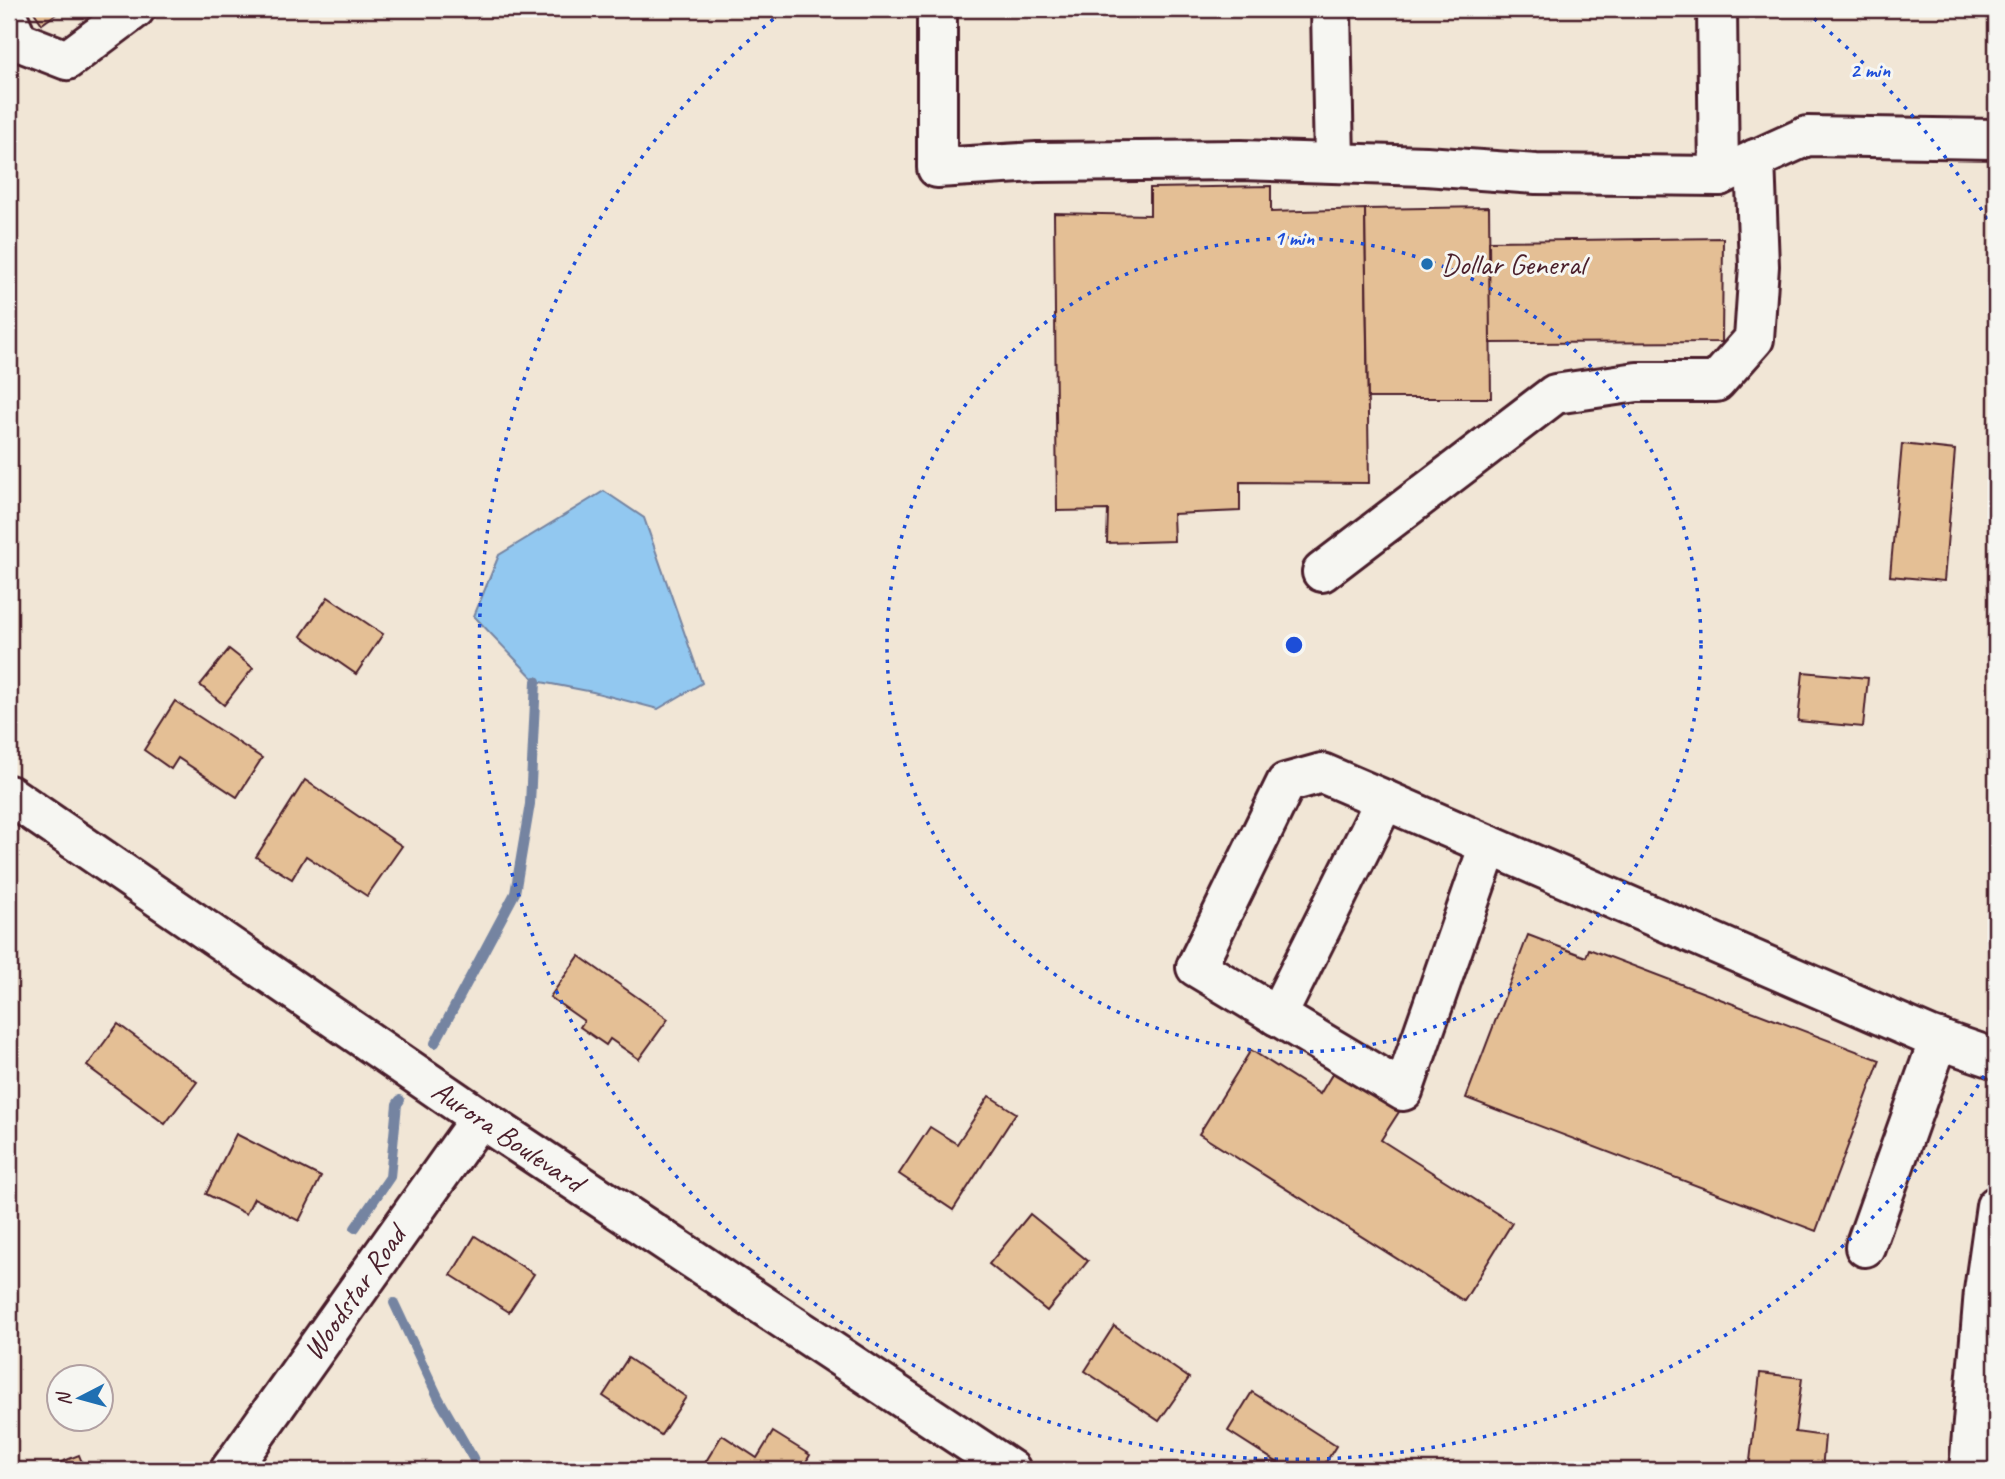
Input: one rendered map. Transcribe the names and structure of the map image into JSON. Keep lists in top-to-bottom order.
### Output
{
  "streets": {
    "street": ["Aurora Boulevard", "Woodstar Road"]
  },
  "crossings": [
    ["Aurora Boulevard", "Woodstar Road"]
  ],
  "places": ["Dollar General"],
  "north": "left",
  "rings": ["2 min", "1 min"]
}
